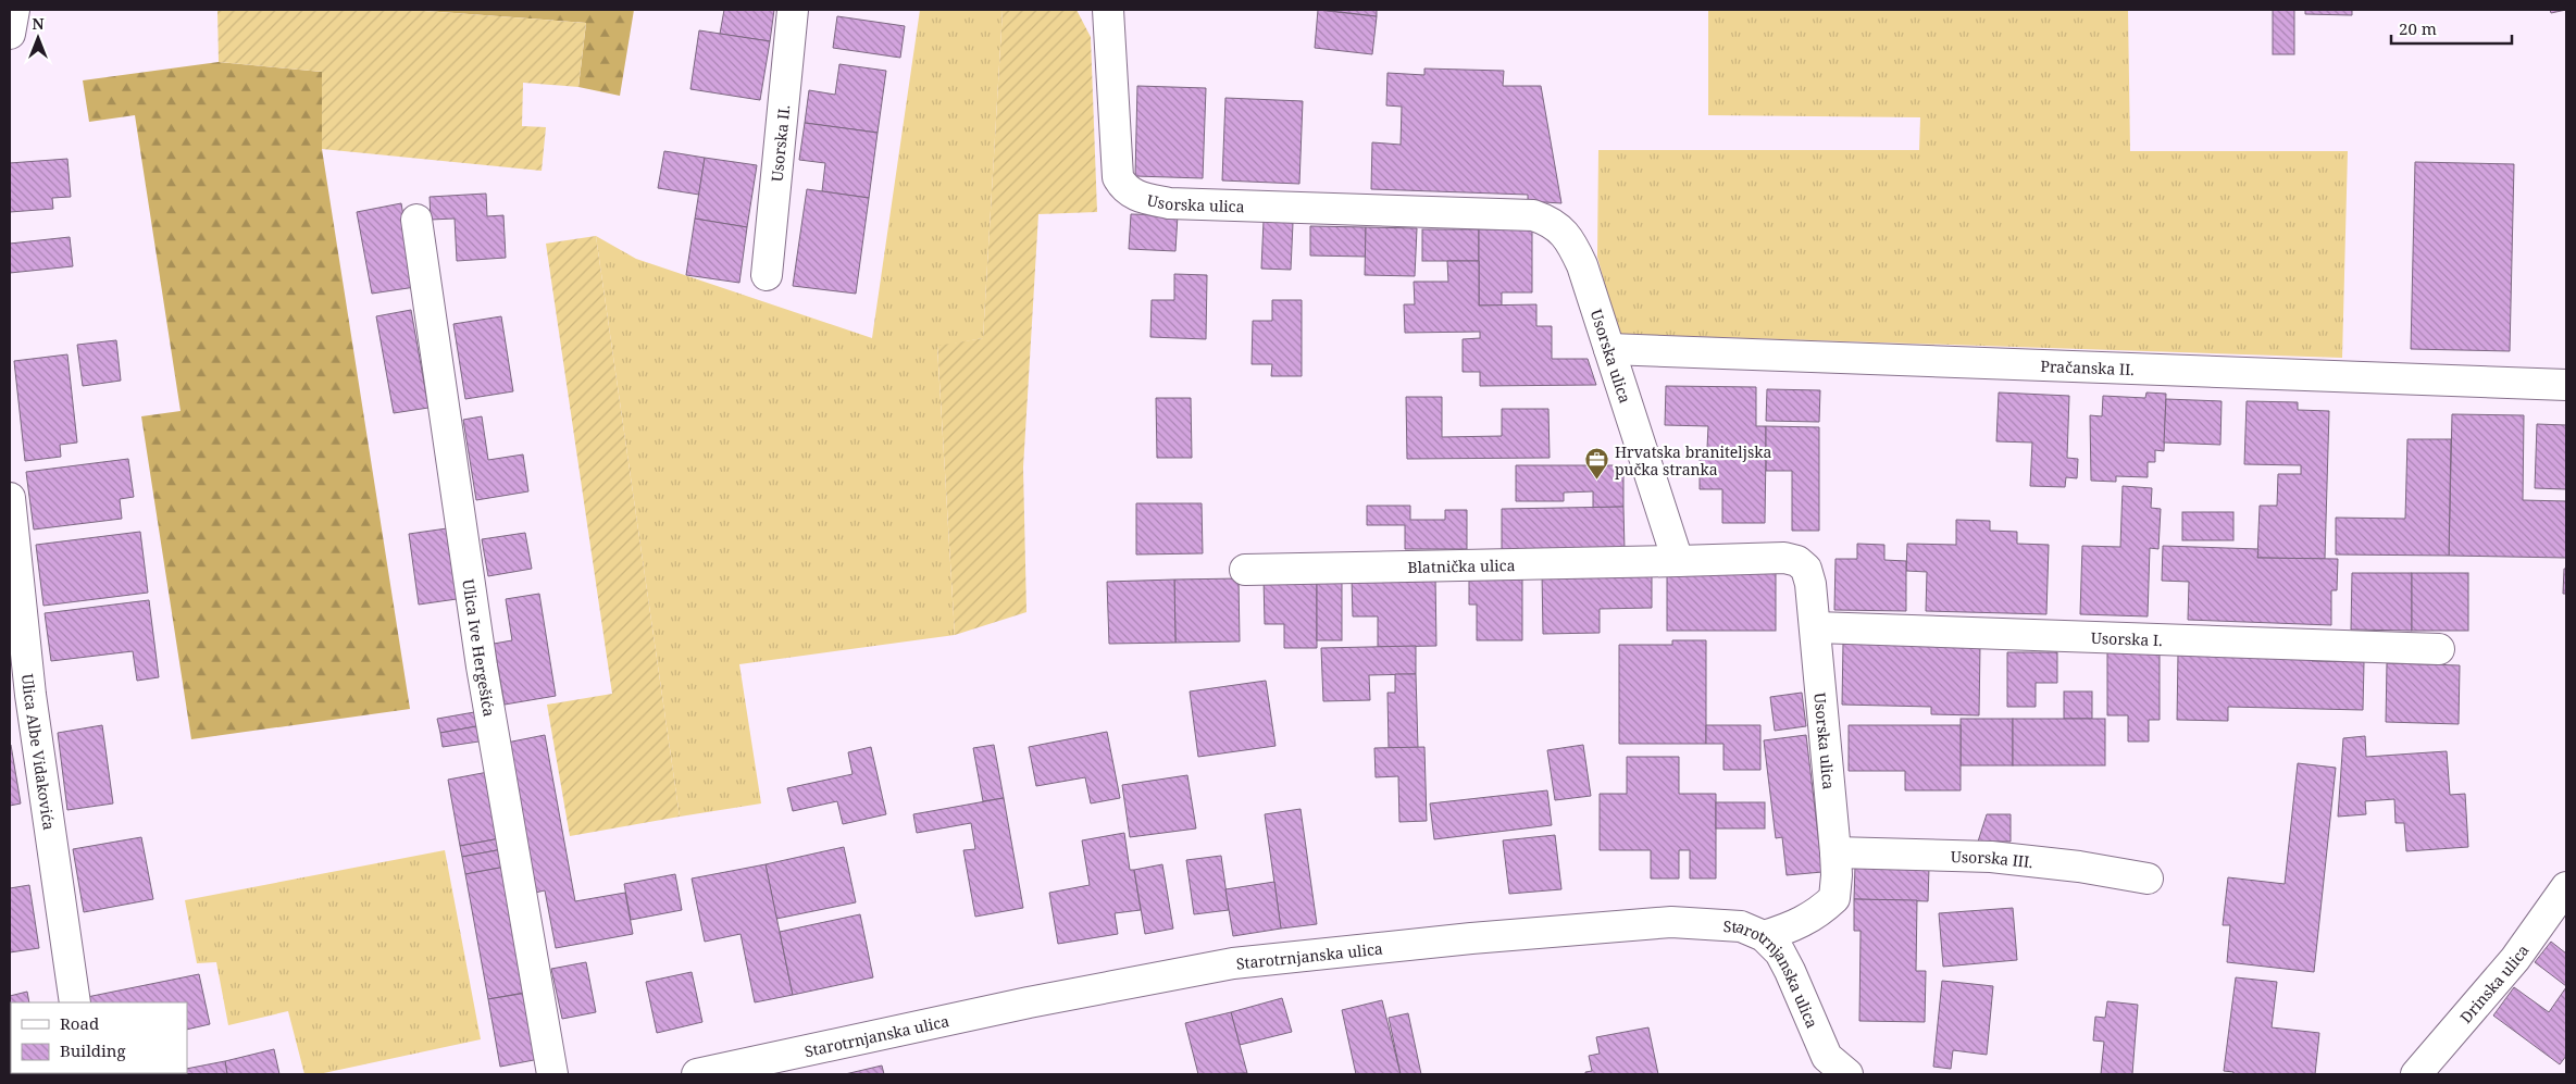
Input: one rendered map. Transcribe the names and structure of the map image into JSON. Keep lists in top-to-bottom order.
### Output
{
  "streets": {
    "street": [
      "Usorska II.",
      "Usorska ulica",
      "Pračanska II.",
      "Blatnička ulica",
      "Usorska I.",
      "Ulica Ive Hergešića",
      "Ulica Albe Vidakovića",
      "Usorska III.",
      "Starotrnjanska ulica",
      "Drinska ulica"
    ]
  },
  "crossings": [
    ["Usorska ulica", "Pračanska II."],
    ["Usorska ulica", "Blatnička ulica"],
    ["Usorska ulica", "Usorska I."],
    ["Usorska ulica", "Usorska III."],
    ["Usorska ulica", "Starotrnjanska ulica"]
  ],
  "places": {
    "office": ["Hrvatska braniteljska pučka stranka"]
  },
  "legend": ["Road", "Building"],
  "scale_bar": "20 m",
  "north": "top"
}
